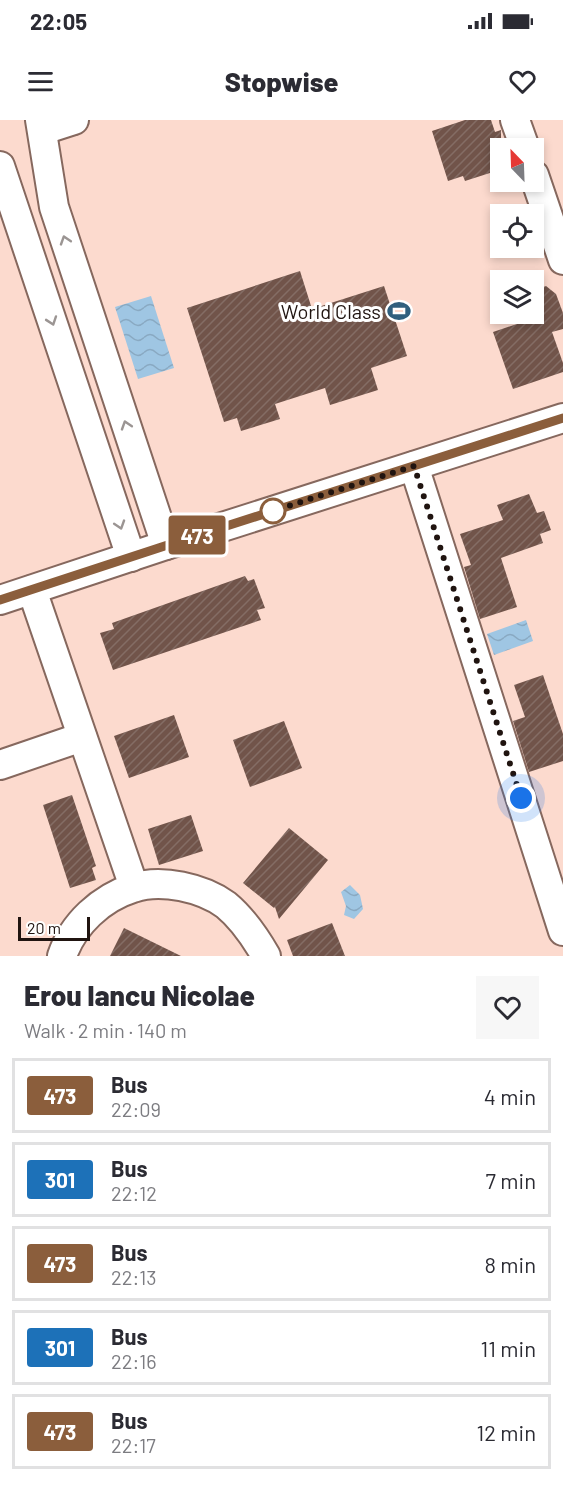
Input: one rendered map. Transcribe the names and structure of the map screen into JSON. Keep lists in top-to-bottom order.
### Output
{
  "places": {
    "sports": ["World Class"]
  },
  "lines": ["bus line 473"],
  "scale_bar": "20 m",
  "north": "top left",
  "page": {
    "status": "22:05",
    "header": "Stopwise",
    "on_map": "473",
    "scale": "20 m",
    "heading": ["Erou Iancu Nicolae", "Walk · 2 min · 140 m"],
    "list": [
      {
        "mark": "473",
        "name": "Bus",
        "note": "22:09",
        "value": "4 min"
      },
      {
        "mark": "301",
        "name": "Bus",
        "note": "22:12",
        "value": "7 min"
      },
      {
        "mark": "473",
        "name": "Bus",
        "note": "22:13",
        "value": "8 min"
      },
      {
        "mark": "301",
        "name": "Bus",
        "note": "22:16",
        "value": "11 min"
      },
      {
        "mark": "473",
        "name": "Bus",
        "note": "22:17",
        "value": "12 min"
      }
    ]
  }
}
